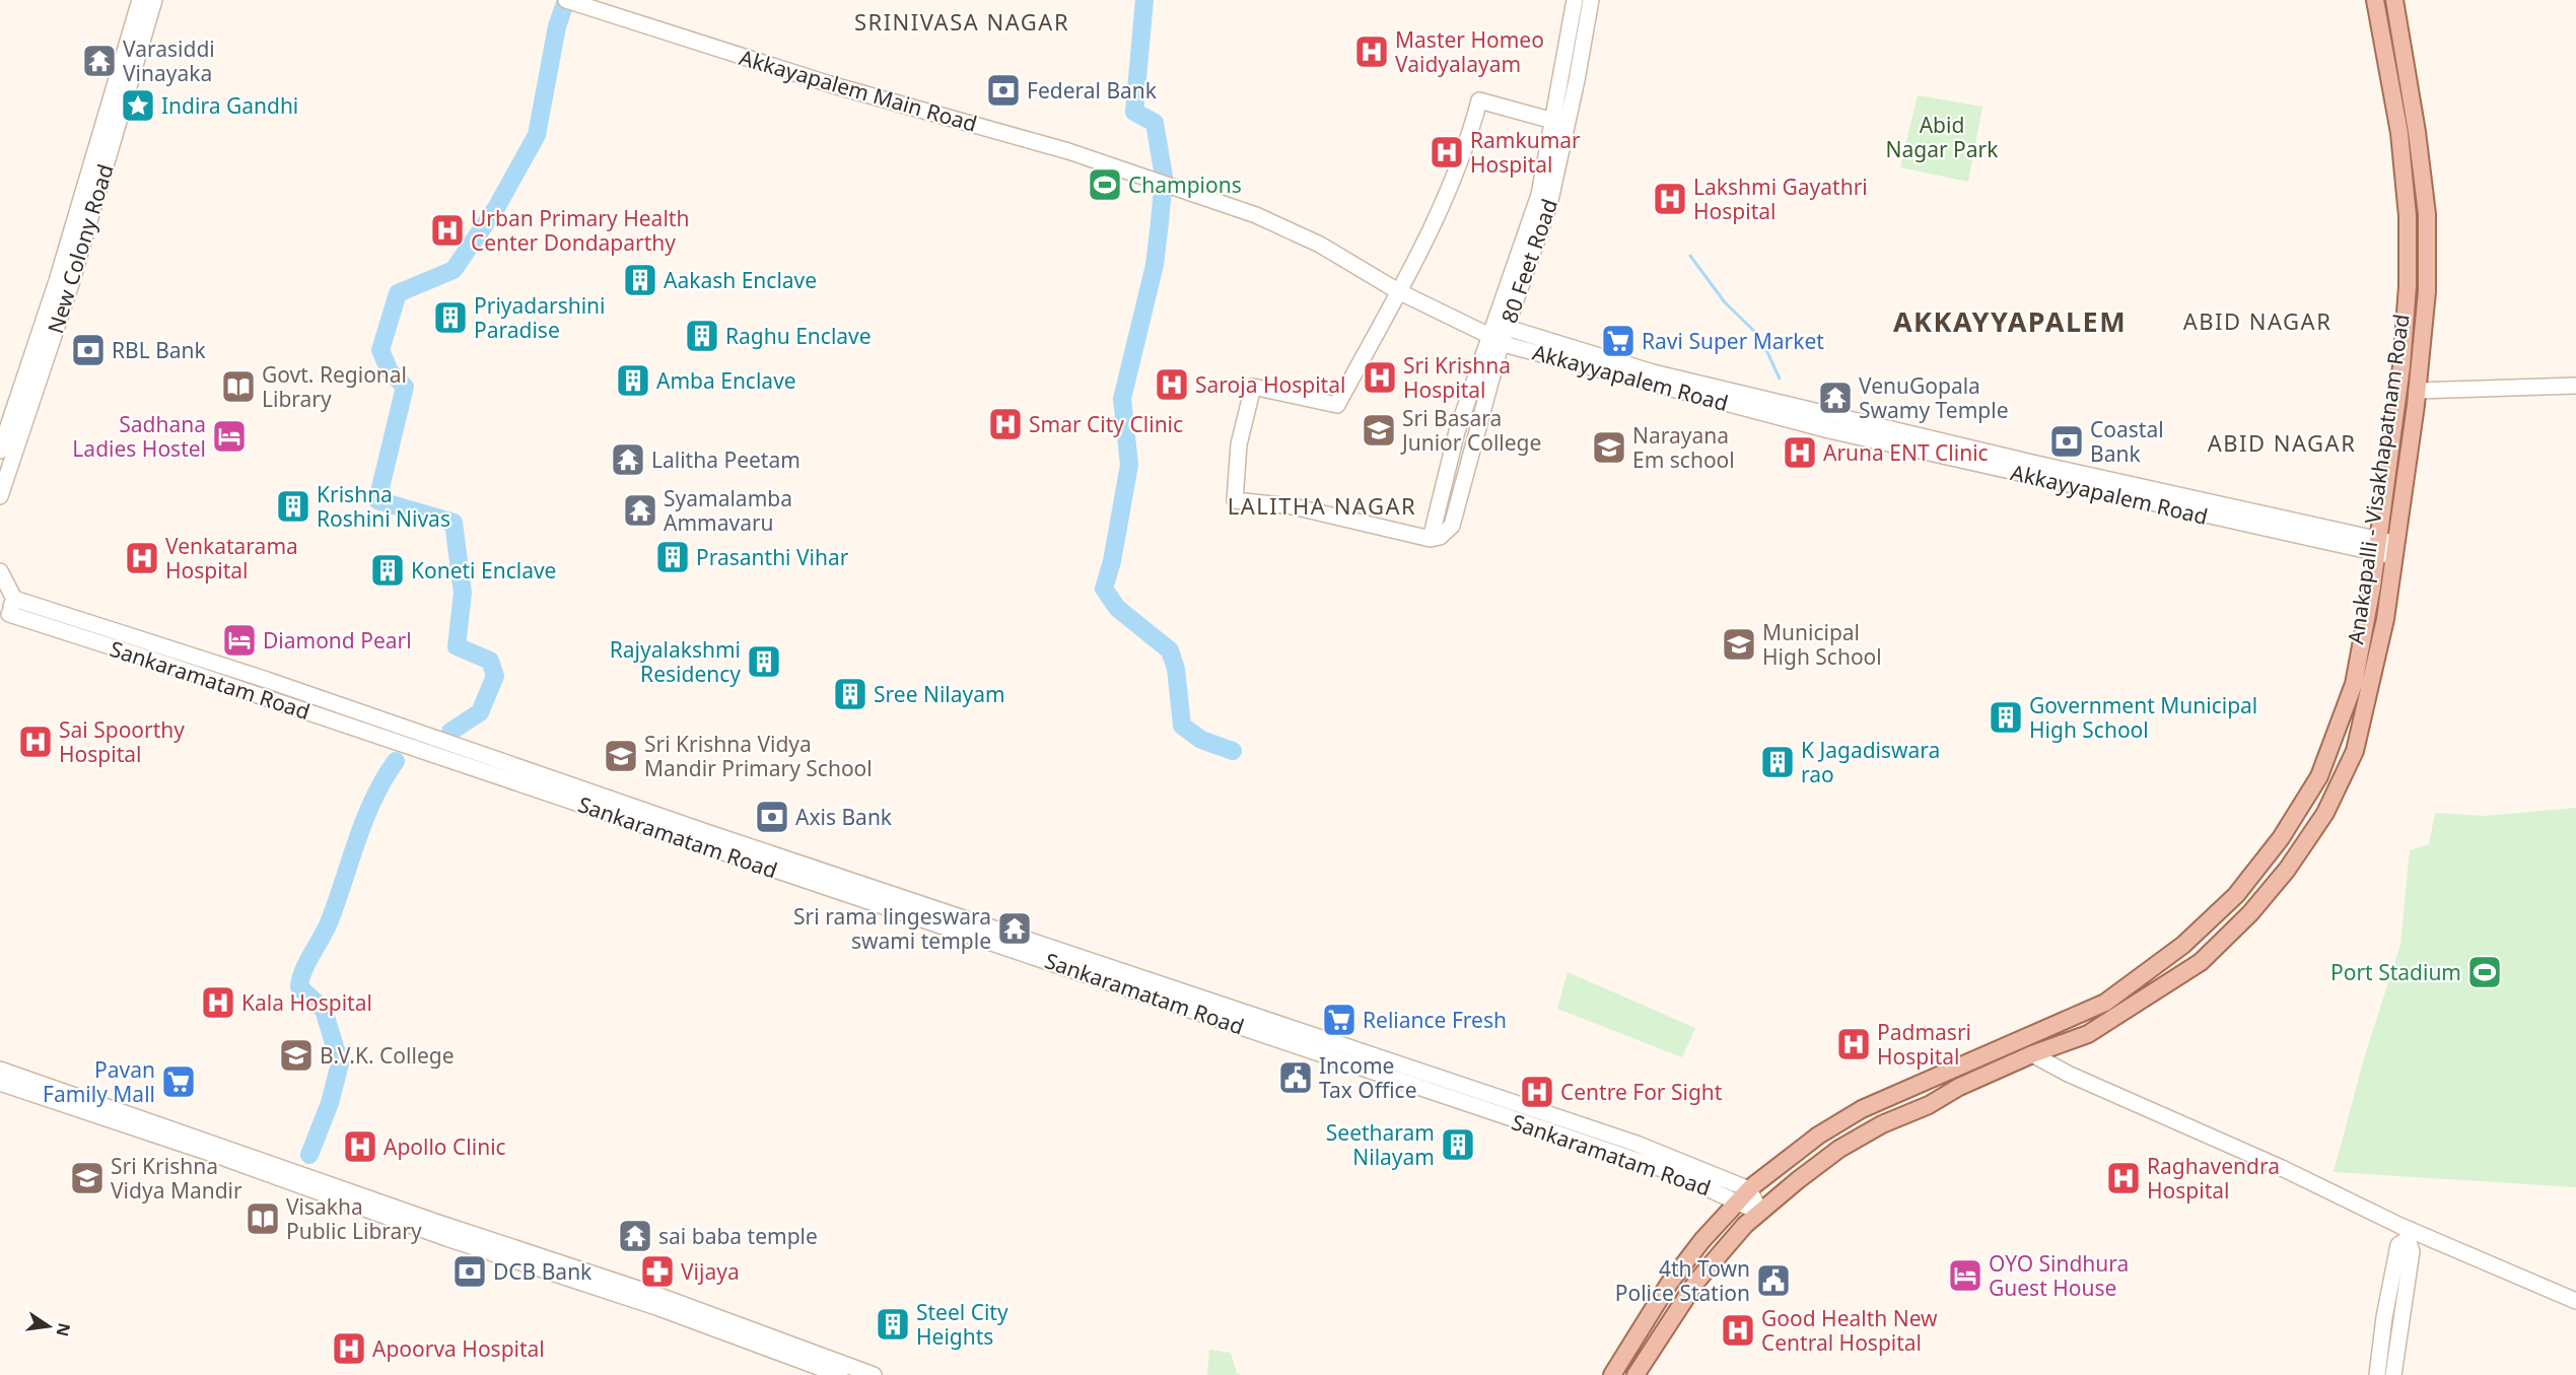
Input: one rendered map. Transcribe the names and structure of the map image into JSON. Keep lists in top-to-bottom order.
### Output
{
  "streets": {
    "main road": [
      "Akkayapalem Main Road",
      "New Colony Road",
      "80 Feet Road",
      "Akkayyapalem Road",
      "Anakapalli - Visakhapatnam Road",
      "Sankaramatam Road"
    ]
  },
  "crossings": [
    ["Akkayapalem Main Road", "Akkayyapalem Road"],
    ["80 Feet Road", "Akkayyapalem Road"],
    ["Anakapalli - Visakhapatnam Road", "Sankaramatam Road"]
  ],
  "districts": [
    "SRINIVASA NAGAR",
    "AKKAYYAPALEM",
    "ABID NAGAR",
    "ABID NAGAR",
    "LALITHA NAGAR"
  ],
  "parks": ["Abid Nagar Park"],
  "places": {
    "hospital": [
      "Master Homeo Vaidyalayam",
      "Ramkumar Hospital",
      "Lakshmi Gayathri Hospital",
      "Urban Primary Health Center Dondaparthy",
      "Sri Krishna Hospital",
      "Saroja Hospital",
      "Smar City Clinic",
      "Aruna ENT Clinic",
      "Venkatarama Hospital",
      "Sai Spoorthy Hospital",
      "Kala Hospital",
      "Padmasri Hospital",
      "Centre For Sight",
      "Apollo Clinic",
      "Raghavendra Hospital",
      "Good Health New Central Hospital",
      "Apoorva Hospital"
    ],
    "temple": [
      "Varasiddi Vinayaka",
      "VenuGopala Swamy Temple",
      "Lalitha Peetam",
      "Syamalamba Ammavaru",
      "Sri rama lingeswara swami temple",
      "sai baba temple"
    ],
    "bank": [
      "Federal Bank",
      "RBL Bank",
      "Coastal Bank",
      "Axis Bank",
      "DCB Bank"
    ],
    "place": ["Indira Gandhi"],
    "sports": ["Champions", "Port Stadium"],
    "building": [
      "Aakash Enclave",
      "Priyadarshini Paradise",
      "Raghu Enclave",
      "Amba Enclave",
      "Krishna Roshini Nivas",
      "Prasanthi Vihar",
      "Koneti Enclave",
      "Rajyalakshmi Residency",
      "Sree Nilayam",
      "Government Municipal High School",
      "K Jagadiswara rao",
      "Seetharam Nilayam",
      "Steel City Heights"
    ],
    "supermarket": ["Ravi Super Market", "Reliance Fresh", "Pavan Family Mall"],
    "library": ["Govt. Regional Library", "Visakha Public Library"],
    "school or university": [
      "Sri Basara Junior College",
      "Narayana Em school",
      "Municipal High School",
      "Sri Krishna Vidya Mandir Primary School",
      "B.V.K. College",
      "Sri Krishna Vidya Mandir"
    ],
    "hotel": ["Sadhana Ladies Hostel", "Diamond Pearl", "OYO Sindhura Guest House"],
    "public building": ["Income Tax Office", "4th Town Police Station"],
    "pharmacy": ["Vijaya"]
  },
  "north": "right"
}
